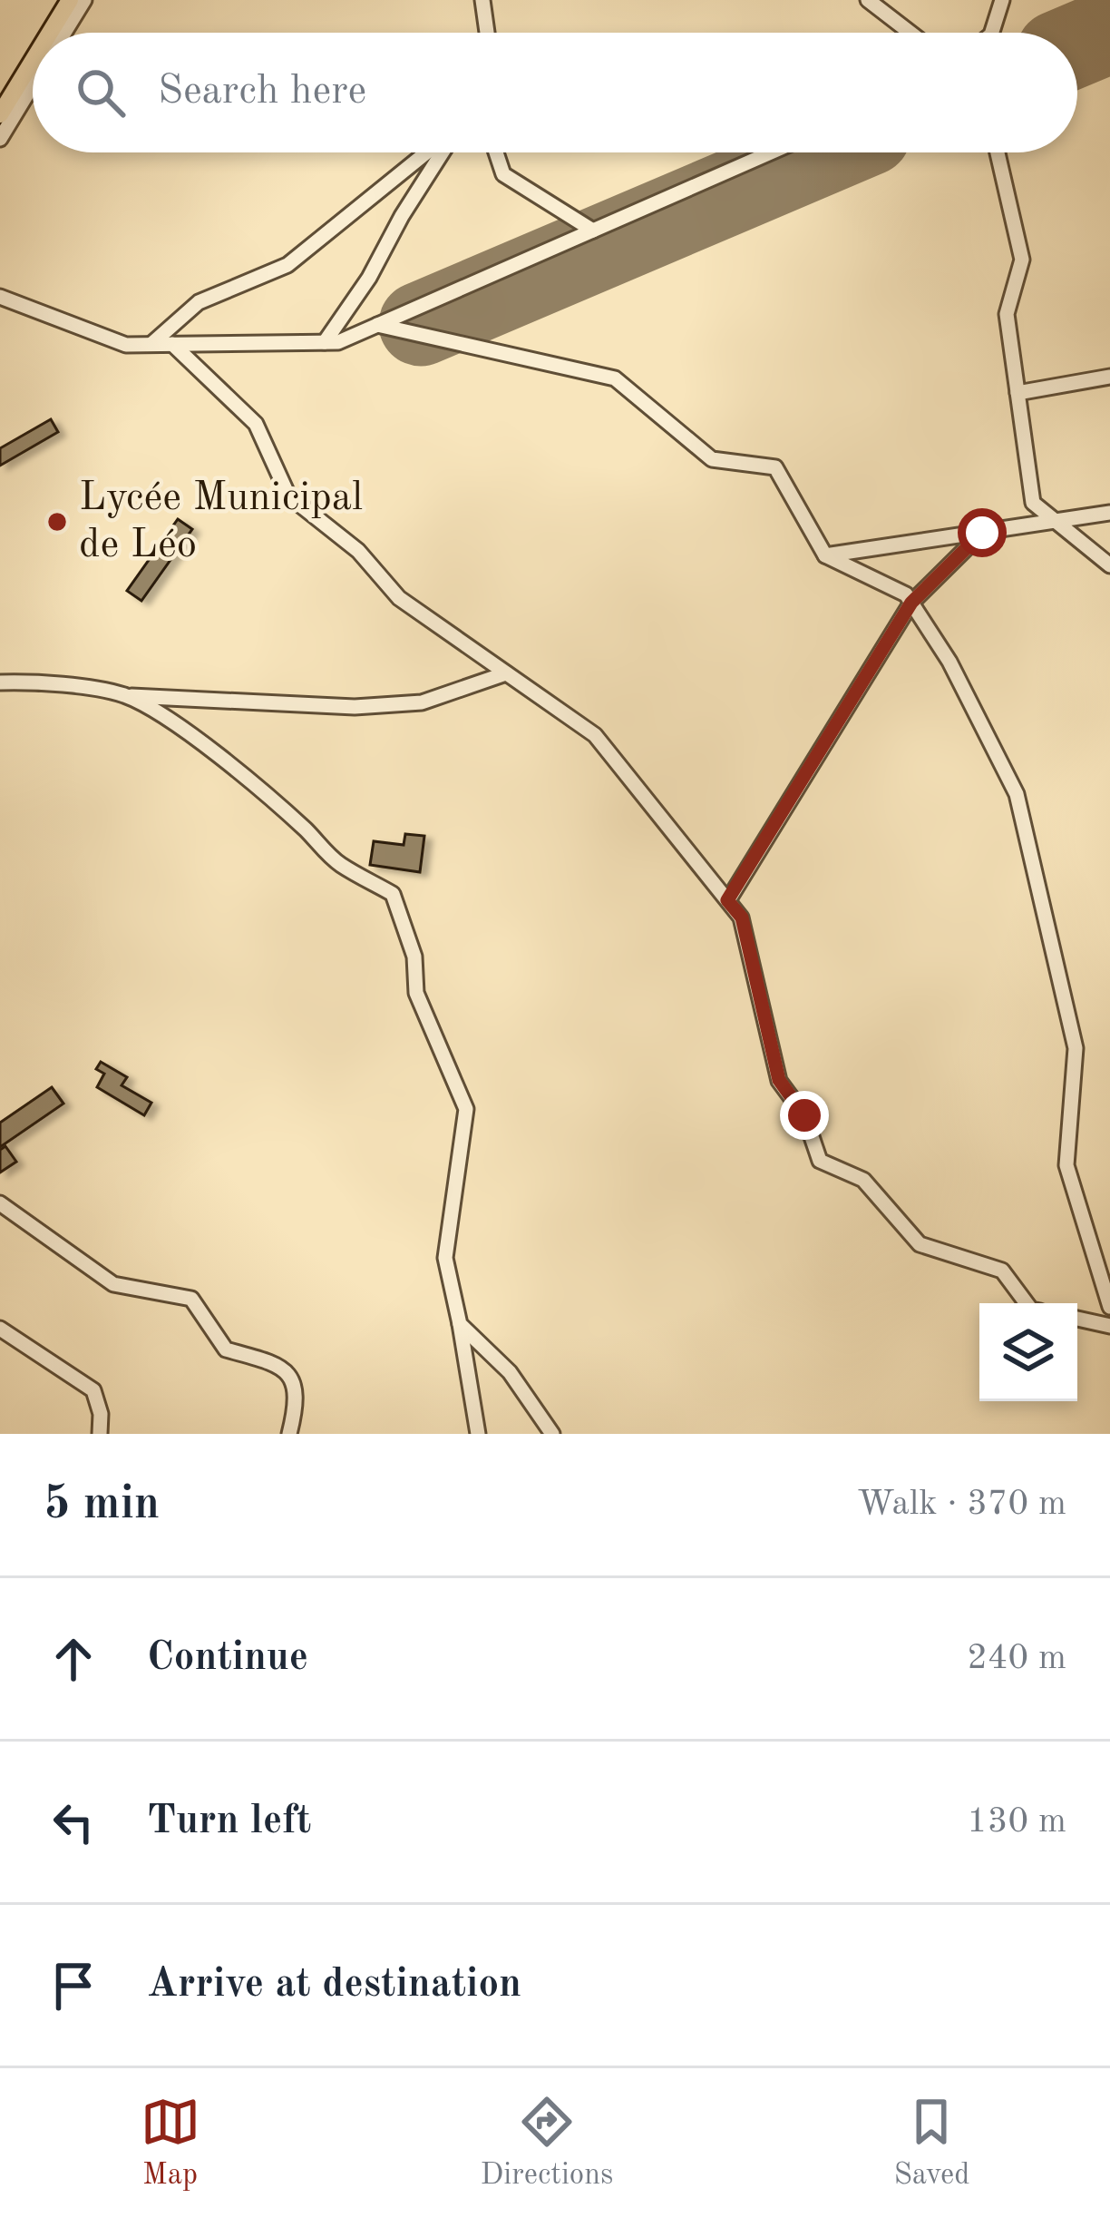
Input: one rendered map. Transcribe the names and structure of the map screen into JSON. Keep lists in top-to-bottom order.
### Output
{
  "places": ["Lycée Municipal de Léo"],
  "page": {
    "search": "Search here",
    "heading": ["5 min", "Walk · 370 m"],
    "list": [
      ["Continue", "240 m"],
      ["Turn left", "130 m"],
      "Arrive at destination"
    ],
    "nav": ["Map", "Directions", "Saved"]
  }
}
